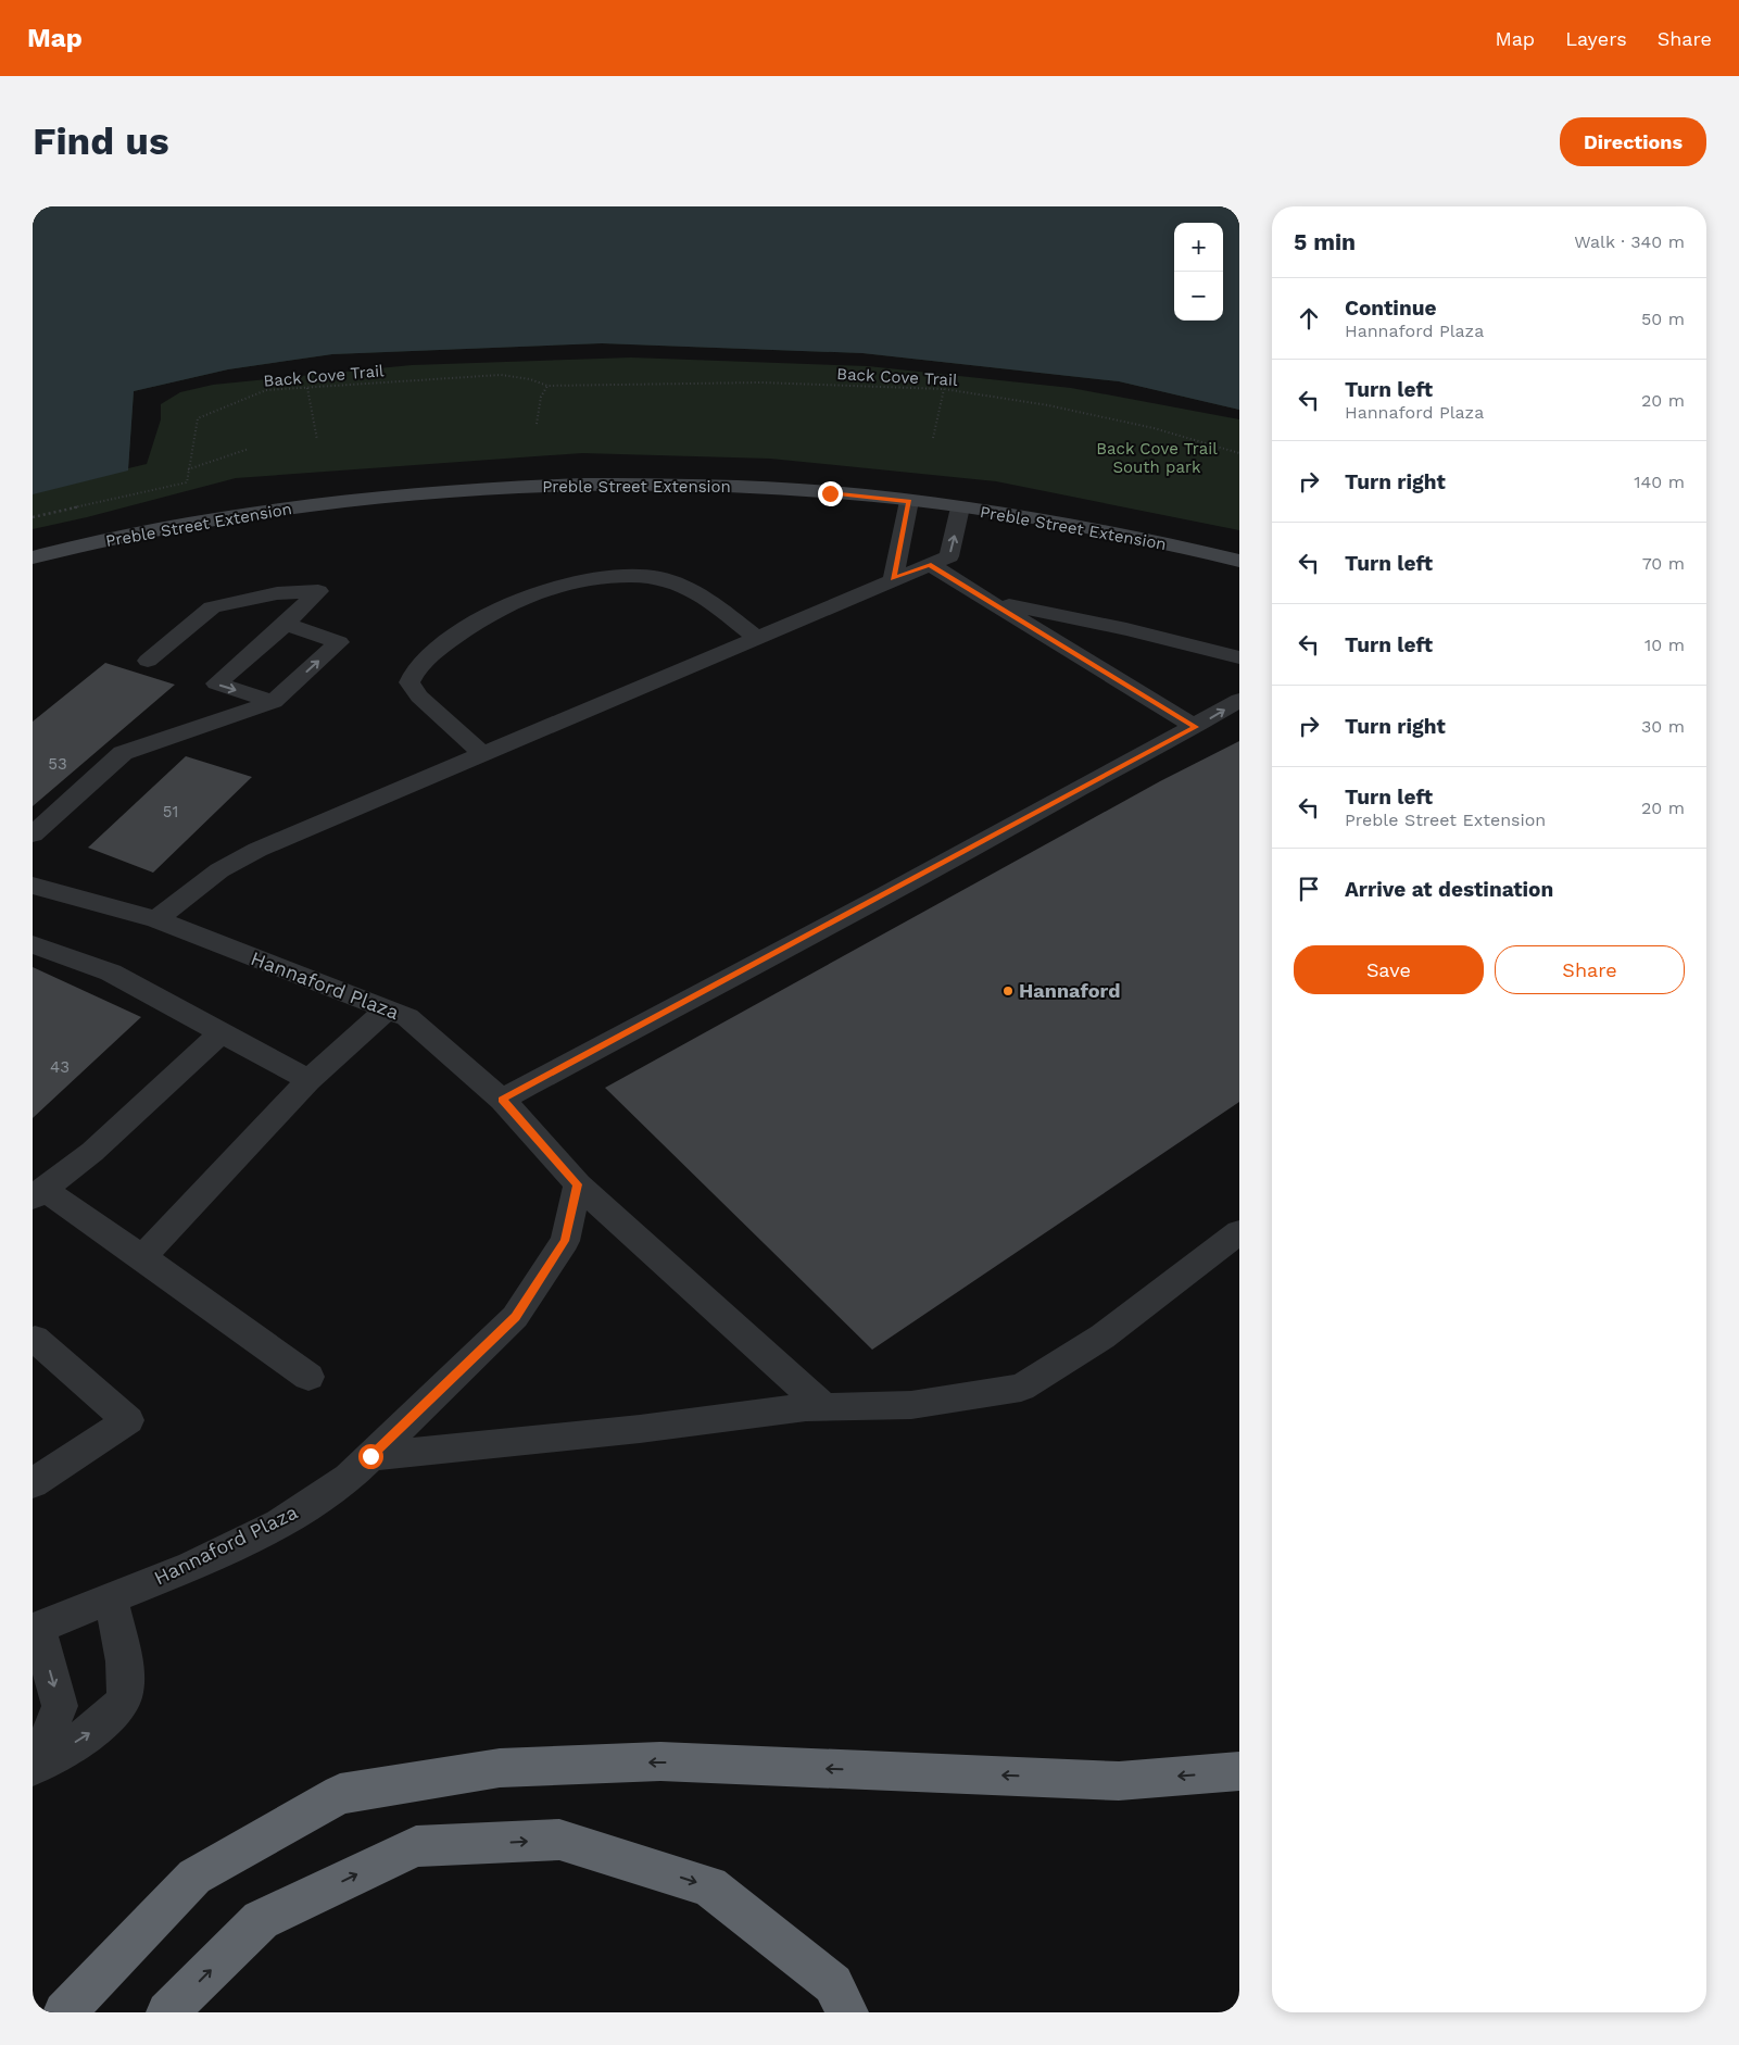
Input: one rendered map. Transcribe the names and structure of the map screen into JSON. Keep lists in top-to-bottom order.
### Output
{
  "streets": {
    "main road": ["Preble Street Extension"],
    "lane": ["Hannaford Plaza"],
    "path": ["Back Cove Trail"]
  },
  "parks": ["Back Cove Trail South park"],
  "places": ["Hannaford"],
  "house_numbers": ["53", "51", "43"],
  "page": {
    "header": "Map",
    "nav": ["Map", "Layers", "Share"],
    "buttons": [
      "Directions",
      ["Save", "Share"]
    ],
    "title": "Find us",
    "heading": ["5 min", "Walk · 340 m"],
    "map_buttons": ["+", "−"],
    "list": [
      ["Continue", "Hannaford Plaza", "50 m"],
      ["Turn left", "Hannaford Plaza", "20 m"],
      ["Turn right", "140 m"],
      ["Turn left", "70 m"],
      ["Turn left", "10 m"],
      ["Turn right", "30 m"],
      ["Turn left", "Preble Street Extension", "20 m"],
      "Arrive at destination"
    ]
  }
}
